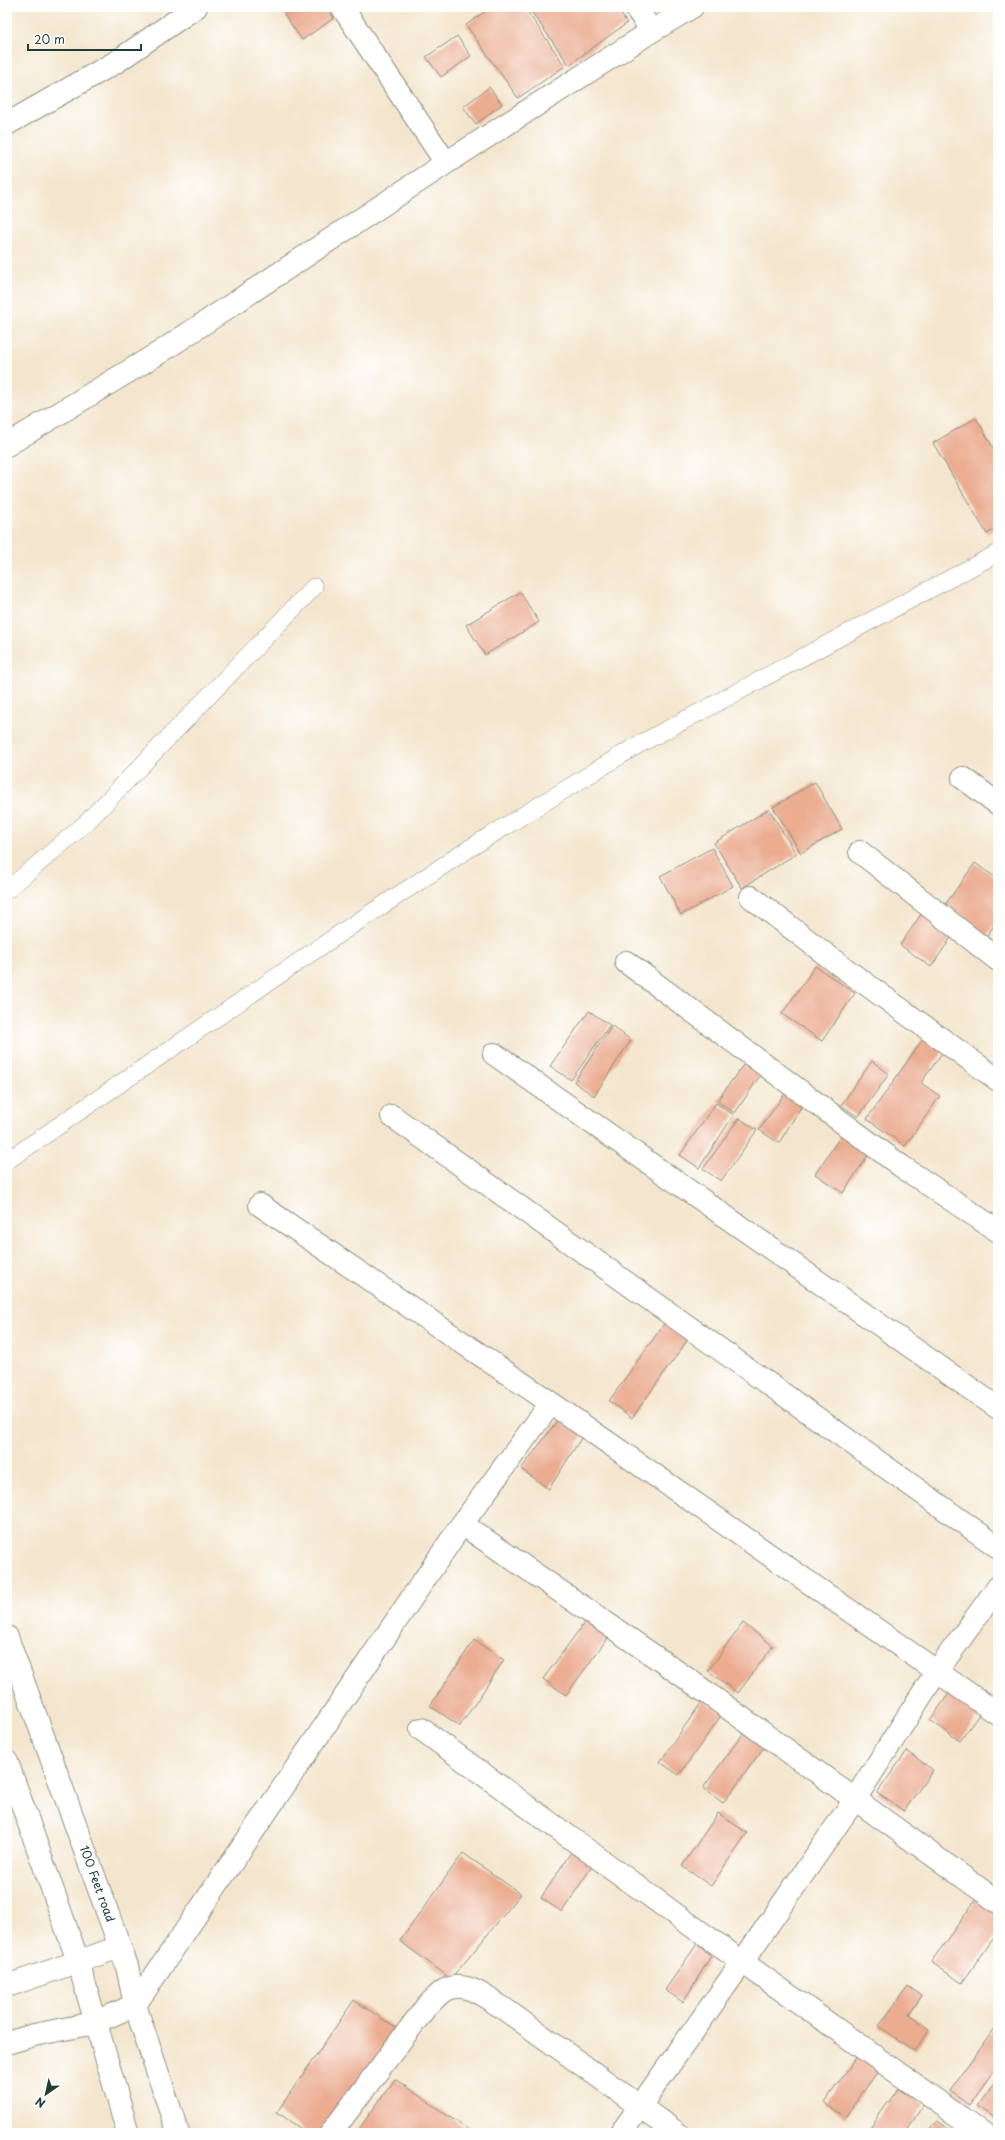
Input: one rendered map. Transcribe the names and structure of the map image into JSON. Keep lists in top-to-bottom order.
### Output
{
  "streets": {
    "street": ["100 Feet road"]
  },
  "scale_bar": "20 m",
  "north": "bottom left"
}
